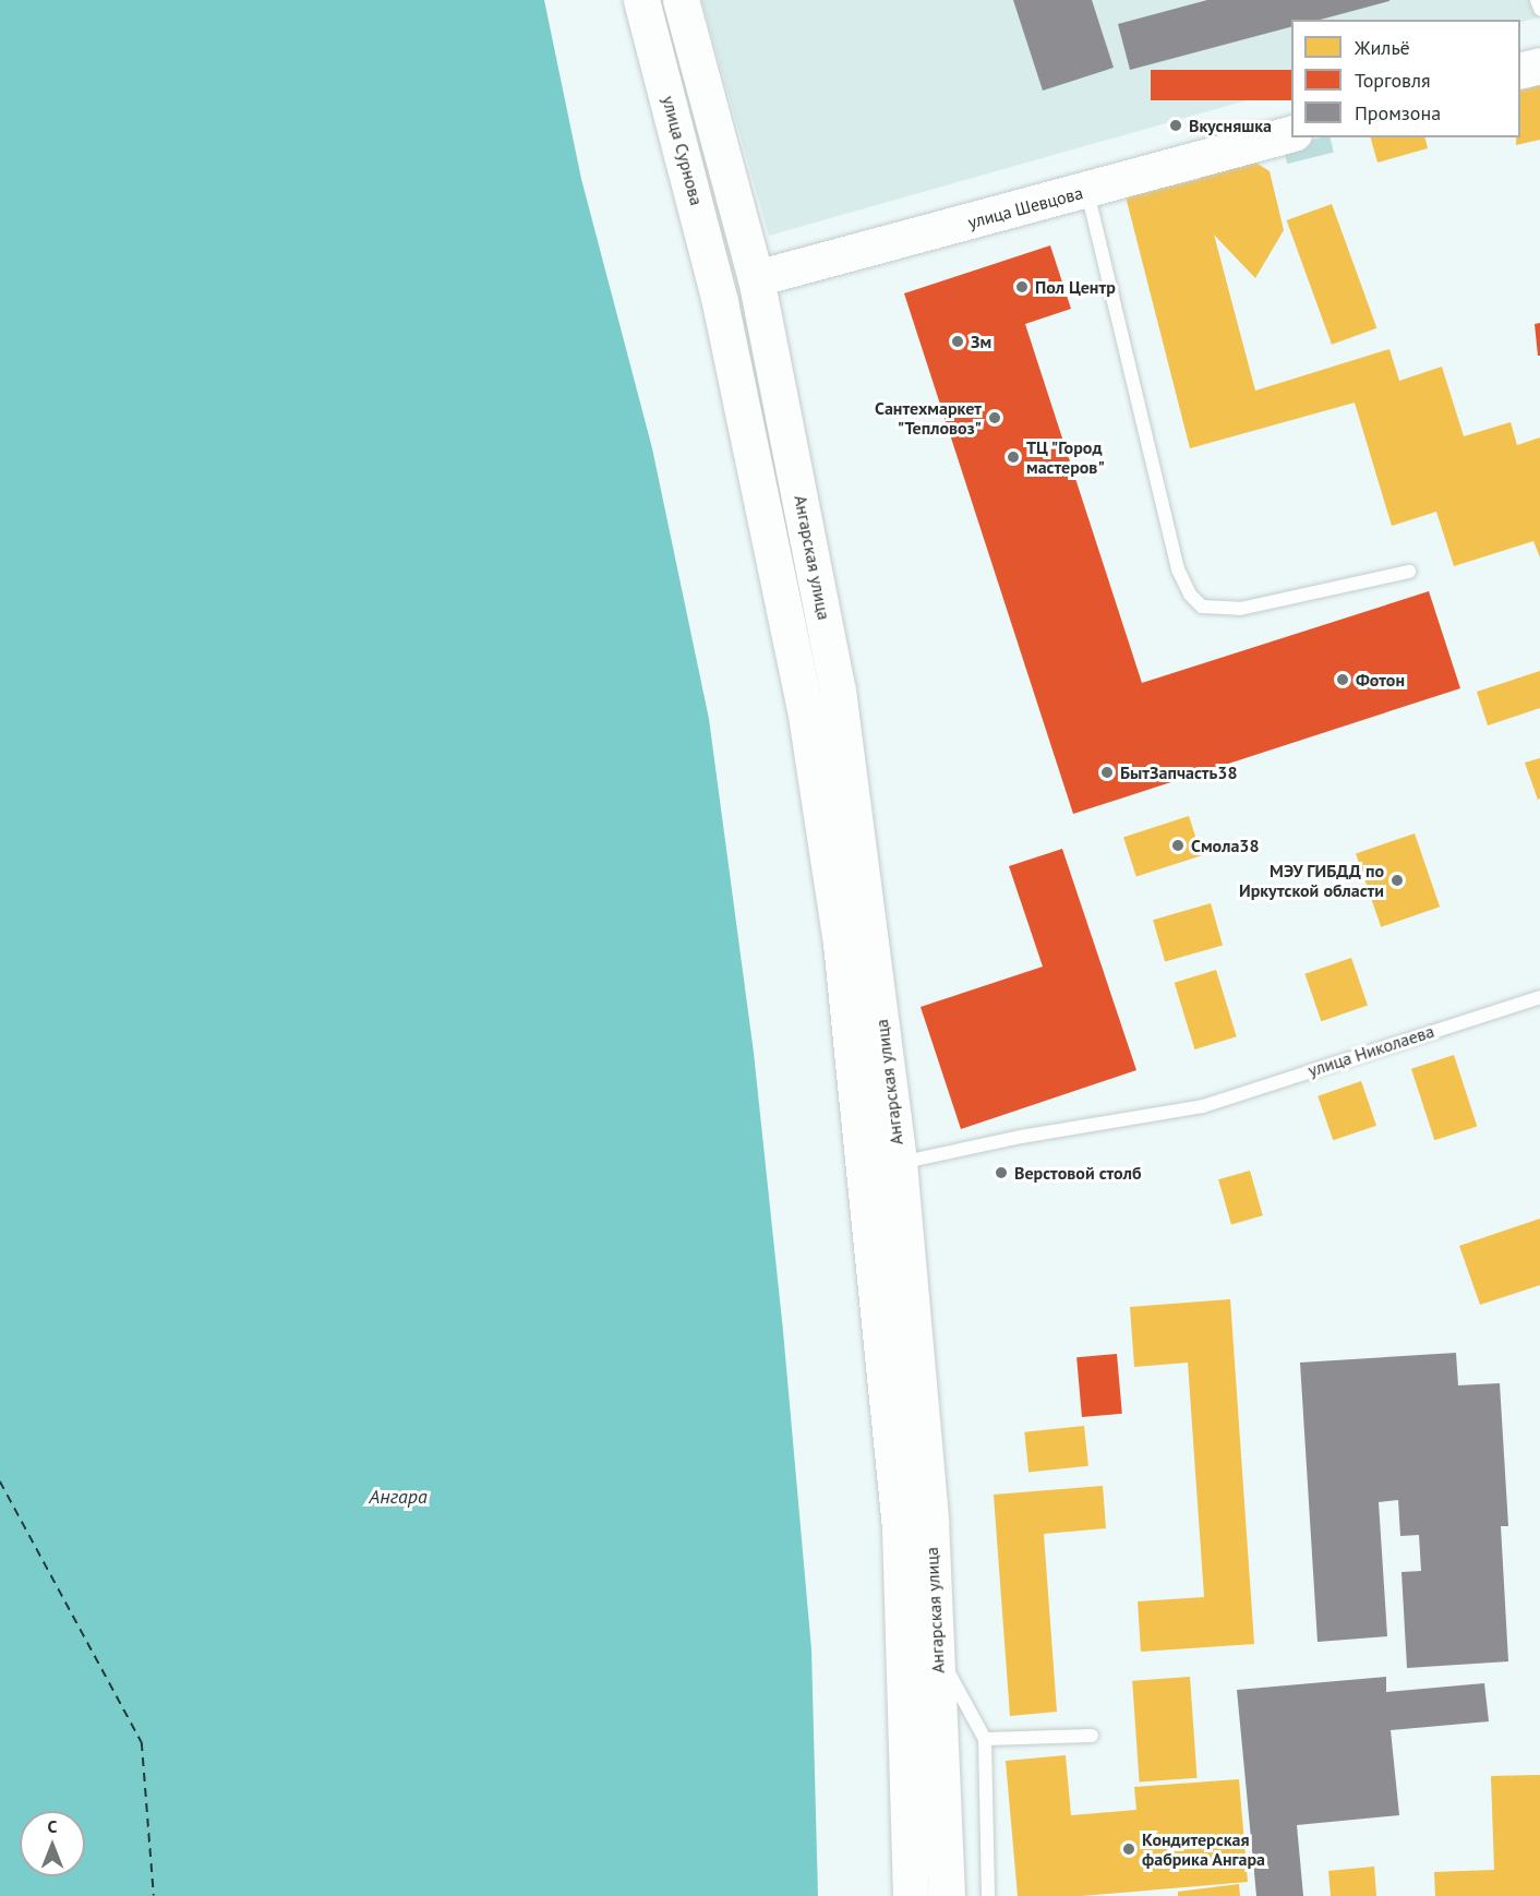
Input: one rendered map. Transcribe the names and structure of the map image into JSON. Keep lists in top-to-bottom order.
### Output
{
  "streets": {
    "main road": ["улица Сурнова", "улица Шевцова", "Ангарская улица"],
    "lane": ["улица Николаева"]
  },
  "crossings": [
    ["улица Сурнова", "улица Шевцова"],
    ["улица Сурнова", "Ангарская улица"],
    ["улица Шевцова", "Ангарская улица"],
    ["Ангарская улица", "улица Николаева"]
  ],
  "water": ["Ангара"],
  "places": [
    "Вкусняшка",
    "Пол Центр",
    "Зм",
    "Сантехмаркет \"Тепловоз\"",
    "ТЦ \"Город мастеров\"",
    "Фотон",
    "БытЗапчасть38",
    "Смола38",
    "МЭУ ГИБДД по Иркутской области",
    "Верстовой столб",
    "Кондитерская фабрика Ангара"
  ],
  "legend": ["Жильё", "Торговля", "Промзона"],
  "north": "top"
}
